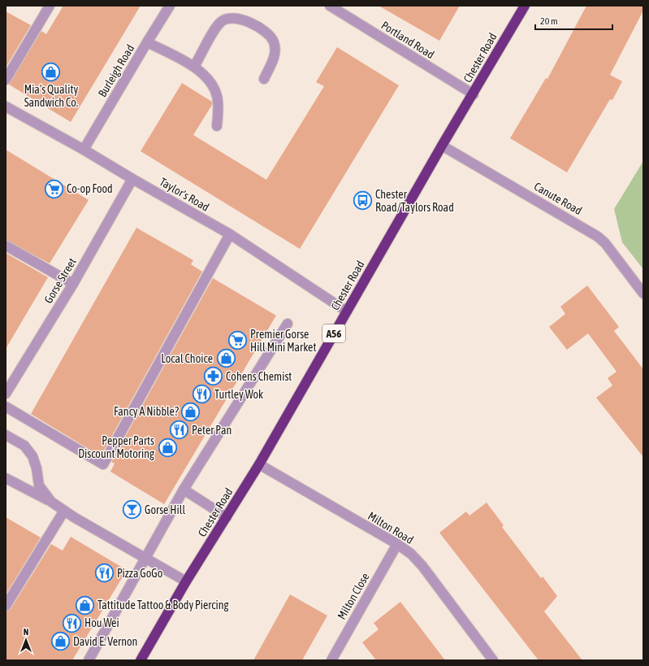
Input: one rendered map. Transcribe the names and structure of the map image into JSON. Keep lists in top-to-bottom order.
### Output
{
  "streets": {
    "highway": ["Chester Road", "A56"],
    "street": [
      "Portland Road",
      "Burleigh Road",
      "Taylor's Road",
      "Canute Road",
      "Gorse Street",
      "Milton Road",
      "Milton Close"
    ]
  },
  "crossings": [
    ["Portland Road", "Chester Road"],
    ["Chester Road", "Taylor's Road"],
    ["Chester Road", "Canute Road"],
    ["Chester Road", "Milton Road"],
    ["Burleigh Road", "Taylor's Road"],
    ["Taylor's Road", "Gorse Street"],
    ["Milton Road", "Milton Close"]
  ],
  "places": {
    "shop": [
      "Mia's Quality Sandwich Co.",
      "Local Choice",
      "Fancy A Nibble?",
      "Pepper Parts Discount Motoring",
      "Tattitude Tattoo & Body Piercing",
      "David E. Vernon"
    ],
    "supermarket": ["Co-op Food", "Premier Gorse Hill Mini Market"],
    "bus stop": ["Chester Road/Taylors Road"],
    "pharmacy": ["Cohens Chemist"],
    "restaurant": [
      "Turtley Wok",
      "Peter Pan",
      "Pizza GoGo",
      "Hou Wei"
    ],
    "bar": ["Gorse Hill"]
  },
  "scale_bar": "20 m",
  "north": "top"
}
